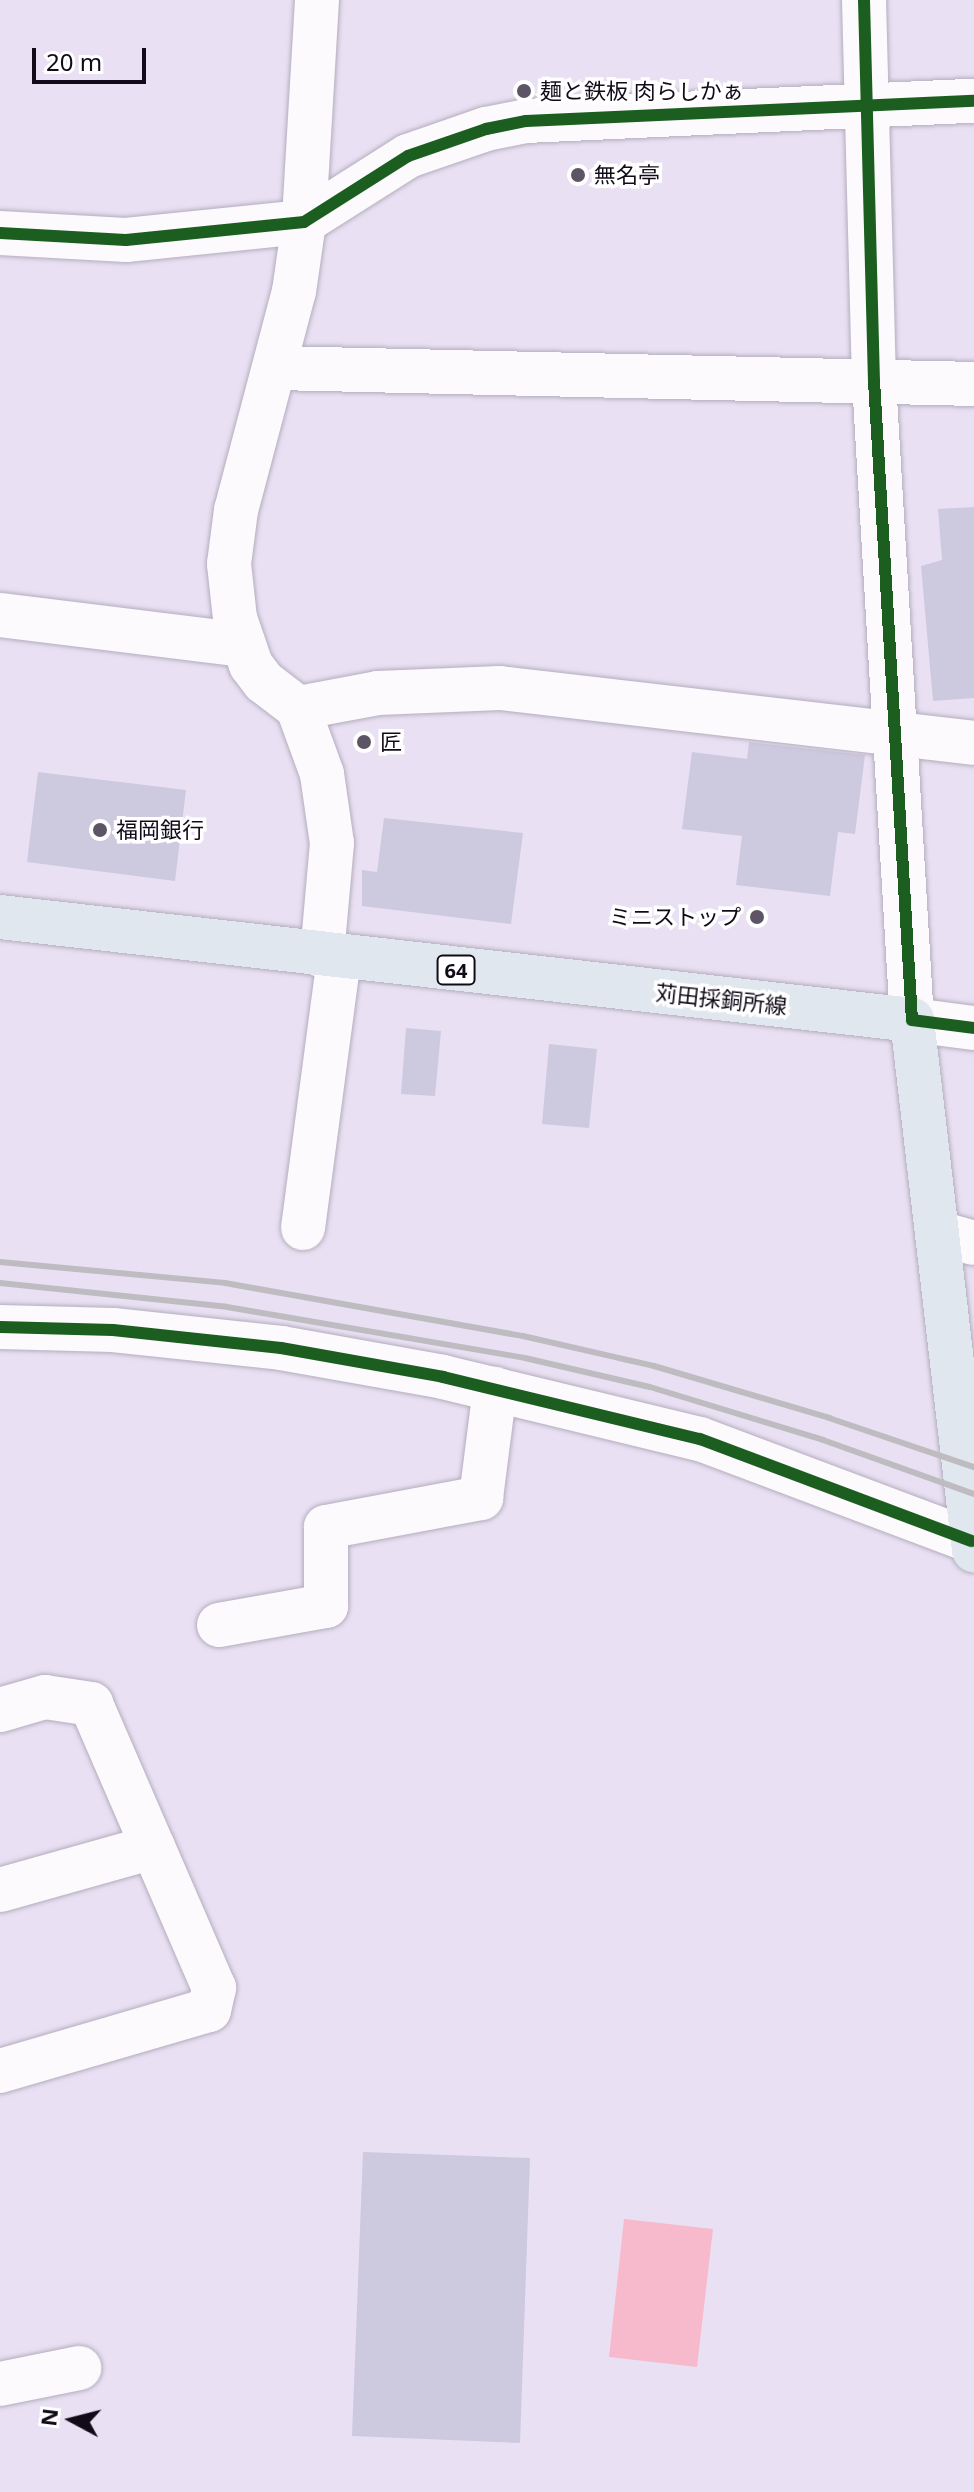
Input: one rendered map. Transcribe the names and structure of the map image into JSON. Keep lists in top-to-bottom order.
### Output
{
  "streets": {
    "main road": ["64", "苅田採銅所線"]
  },
  "places": [
    "麺と鉄板 肉らしかぁ",
    "無名亭",
    "匠",
    "福岡銀行",
    "ミニストップ"
  ],
  "scale_bar": "20 m",
  "north": "left"
}
